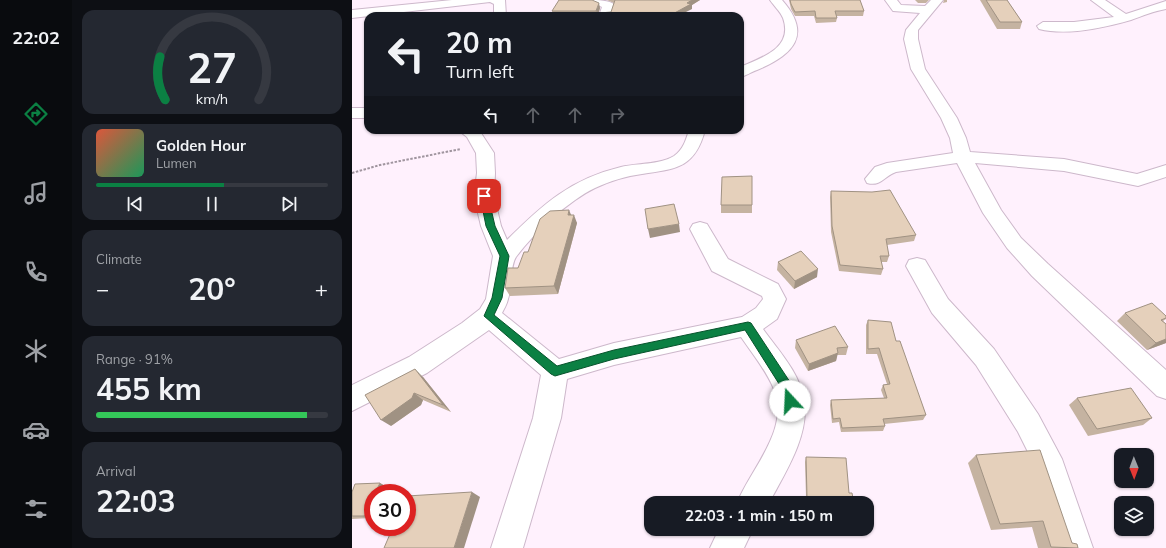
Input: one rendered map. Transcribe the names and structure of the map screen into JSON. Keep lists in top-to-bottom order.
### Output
{
  "north": "bottom",
  "page": {
    "tabs": "22:02",
    "turn": ["20 m", "Turn left"],
    "song": ["Golden Hour", "Lumen"],
    "tile": [
      "Climate",
      ["Range · 91%", "455 km"],
      ["Arrival", "22:03"]
    ],
    "heat": ["−", "20°", "+"],
    "limit": "30",
    "trip": "22:03 · 1 min · 150 m",
    "gauge": ["27", "km/h"]
  }
}
